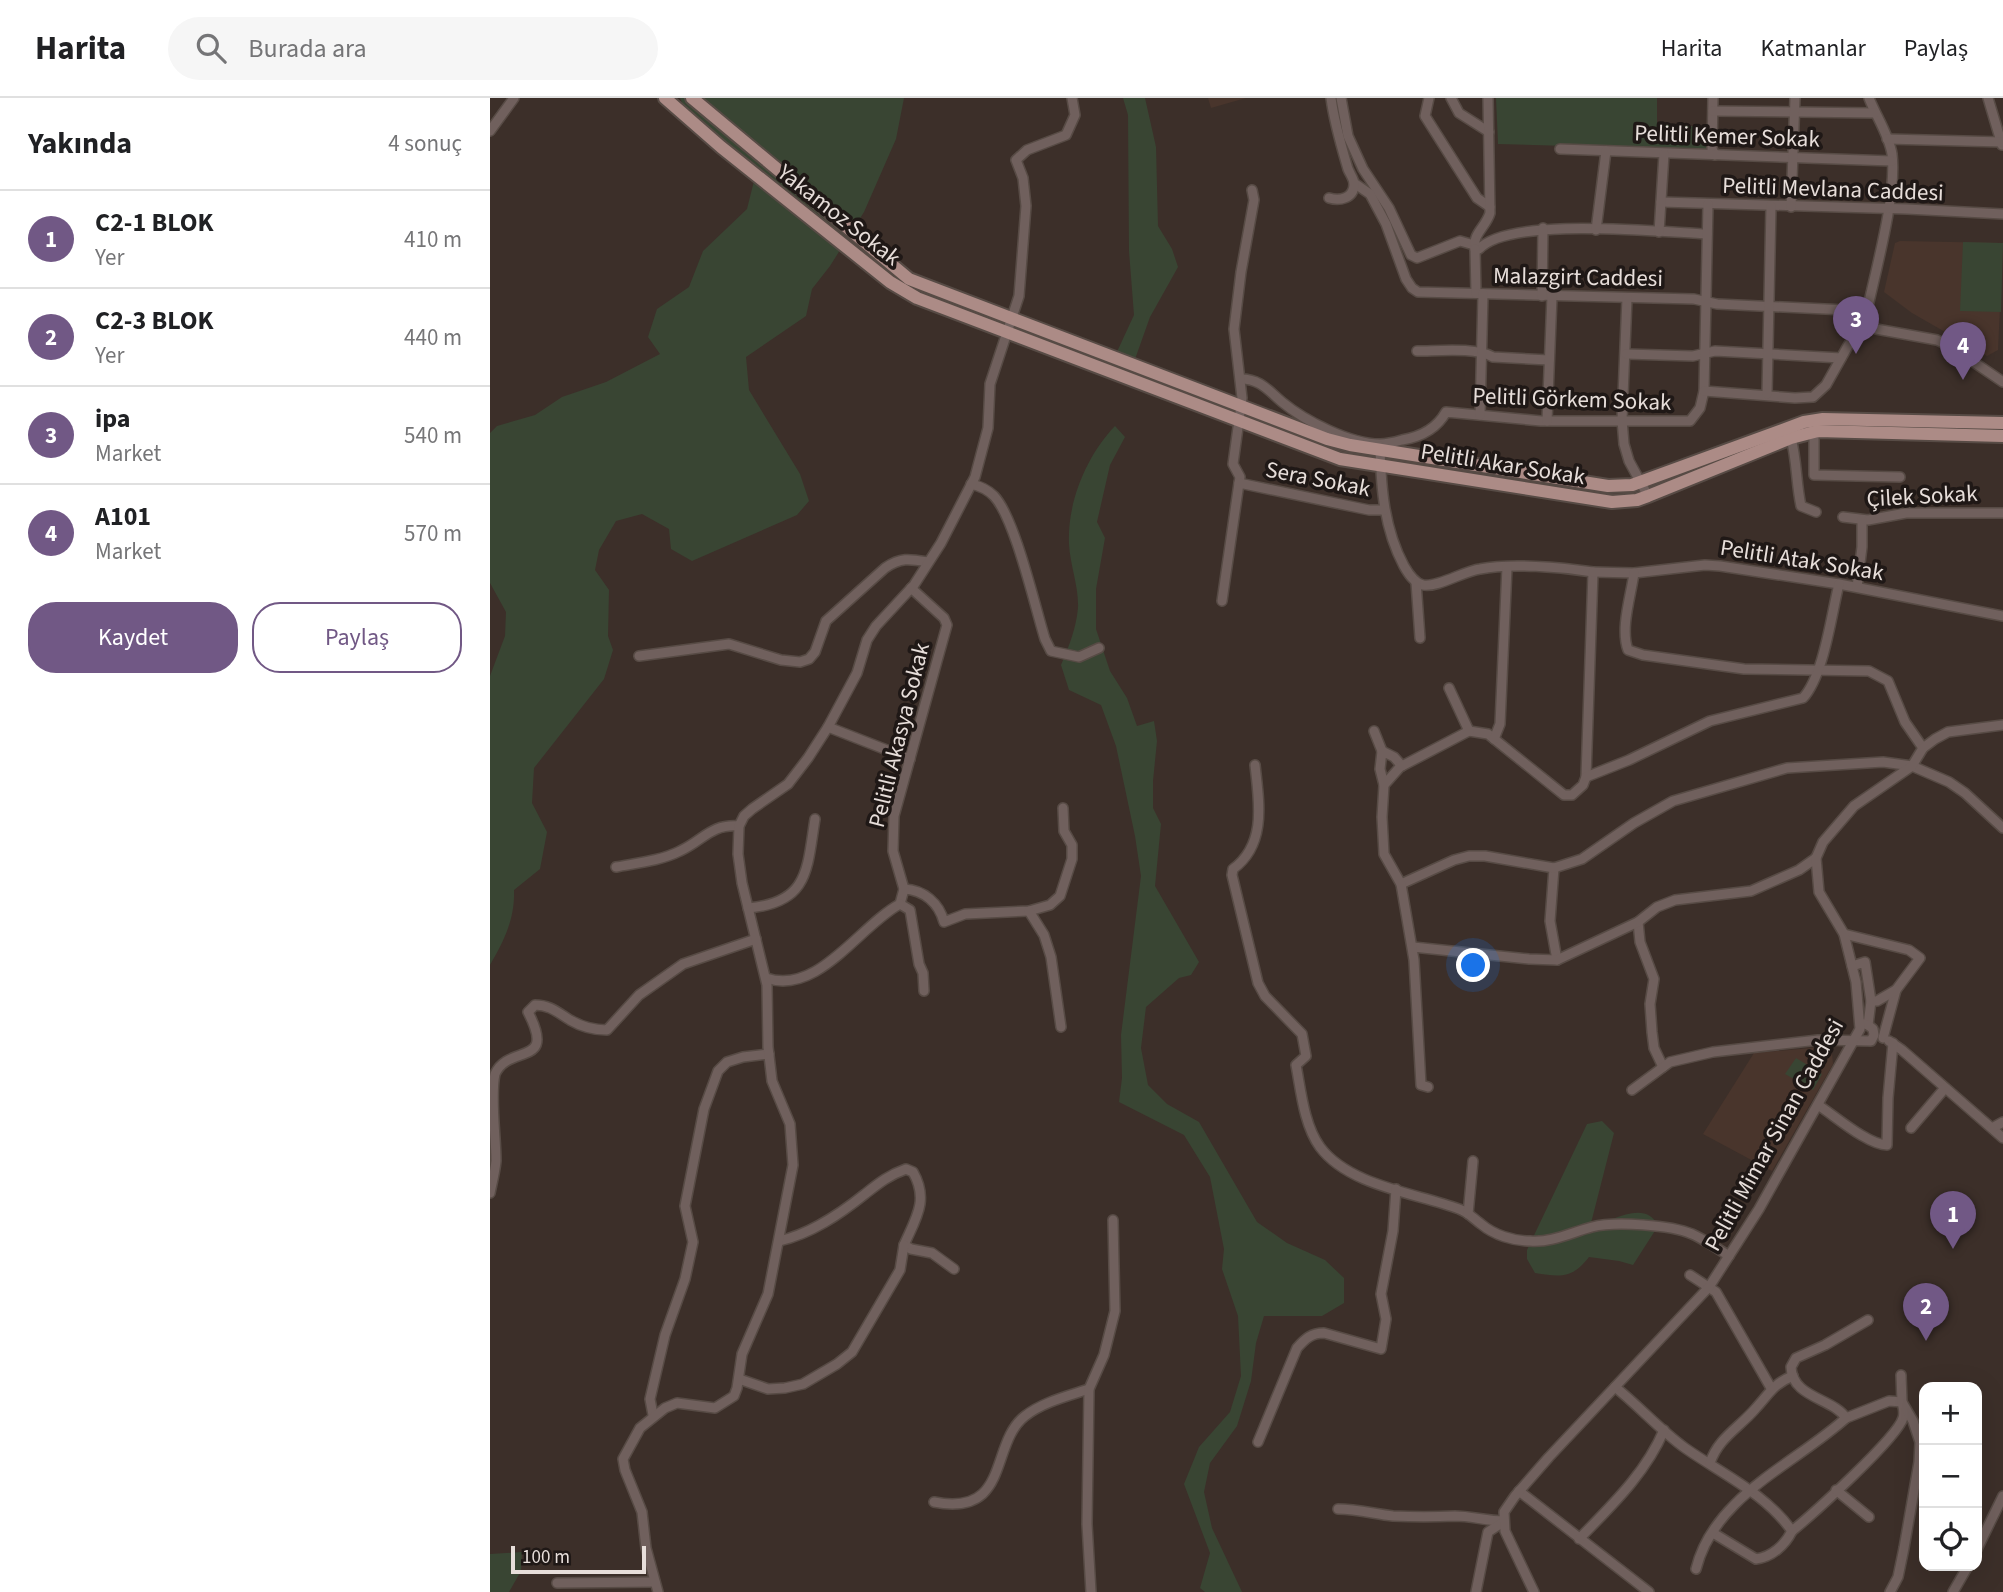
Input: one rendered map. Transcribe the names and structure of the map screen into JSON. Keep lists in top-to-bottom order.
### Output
{
  "streets": {
    "main road": ["Yakamoz Sokak", "Pelitli Akar Sokak"],
    "street": [
      "Pelitli Kemer Sokak",
      "Pelitli Mevlana Caddesi",
      "Malazgirt Caddesi",
      "Pelitli Görkem Sokak",
      "Sera Sokak",
      "Çilek Sokak",
      "Pelitli Atak Sokak",
      "Pelitli Akasya Sokak",
      "Pelitli Mimar Sinan Caddesi"
    ]
  },
  "crossings": [
    ["Yakamoz Sokak", "Pelitli Akar Sokak"],
    ["Pelitli Görkem Sokak", "Pelitli Akar Sokak"],
    ["Pelitli Akar Sokak", "Çilek Sokak"]
  ],
  "scale_bar": "100 m",
  "page": {
    "header": "Harita",
    "search": "Burada ara",
    "nav": ["Harita", "Katmanlar", "Paylaş"],
    "heading": ["Yakında", "4 sonuç"],
    "list": [
      {
        "mark": "1",
        "name": "C2-1 BLOK",
        "note": "Yer",
        "value": "410 m"
      },
      {
        "mark": "2",
        "name": "C2-3 BLOK",
        "note": "Yer",
        "value": "440 m"
      },
      {
        "mark": "3",
        "name": "ipa",
        "note": "Market",
        "value": "540 m"
      },
      {
        "mark": "4",
        "name": "A101",
        "note": "Market",
        "value": "570 m"
      }
    ],
    "pins": [
      "3",
      "4",
      "1",
      "2"
    ],
    "buttons": ["Kaydet", "Paylaş"],
    "map_buttons": ["+", "−"],
    "scale": "100 m"
  }
}
